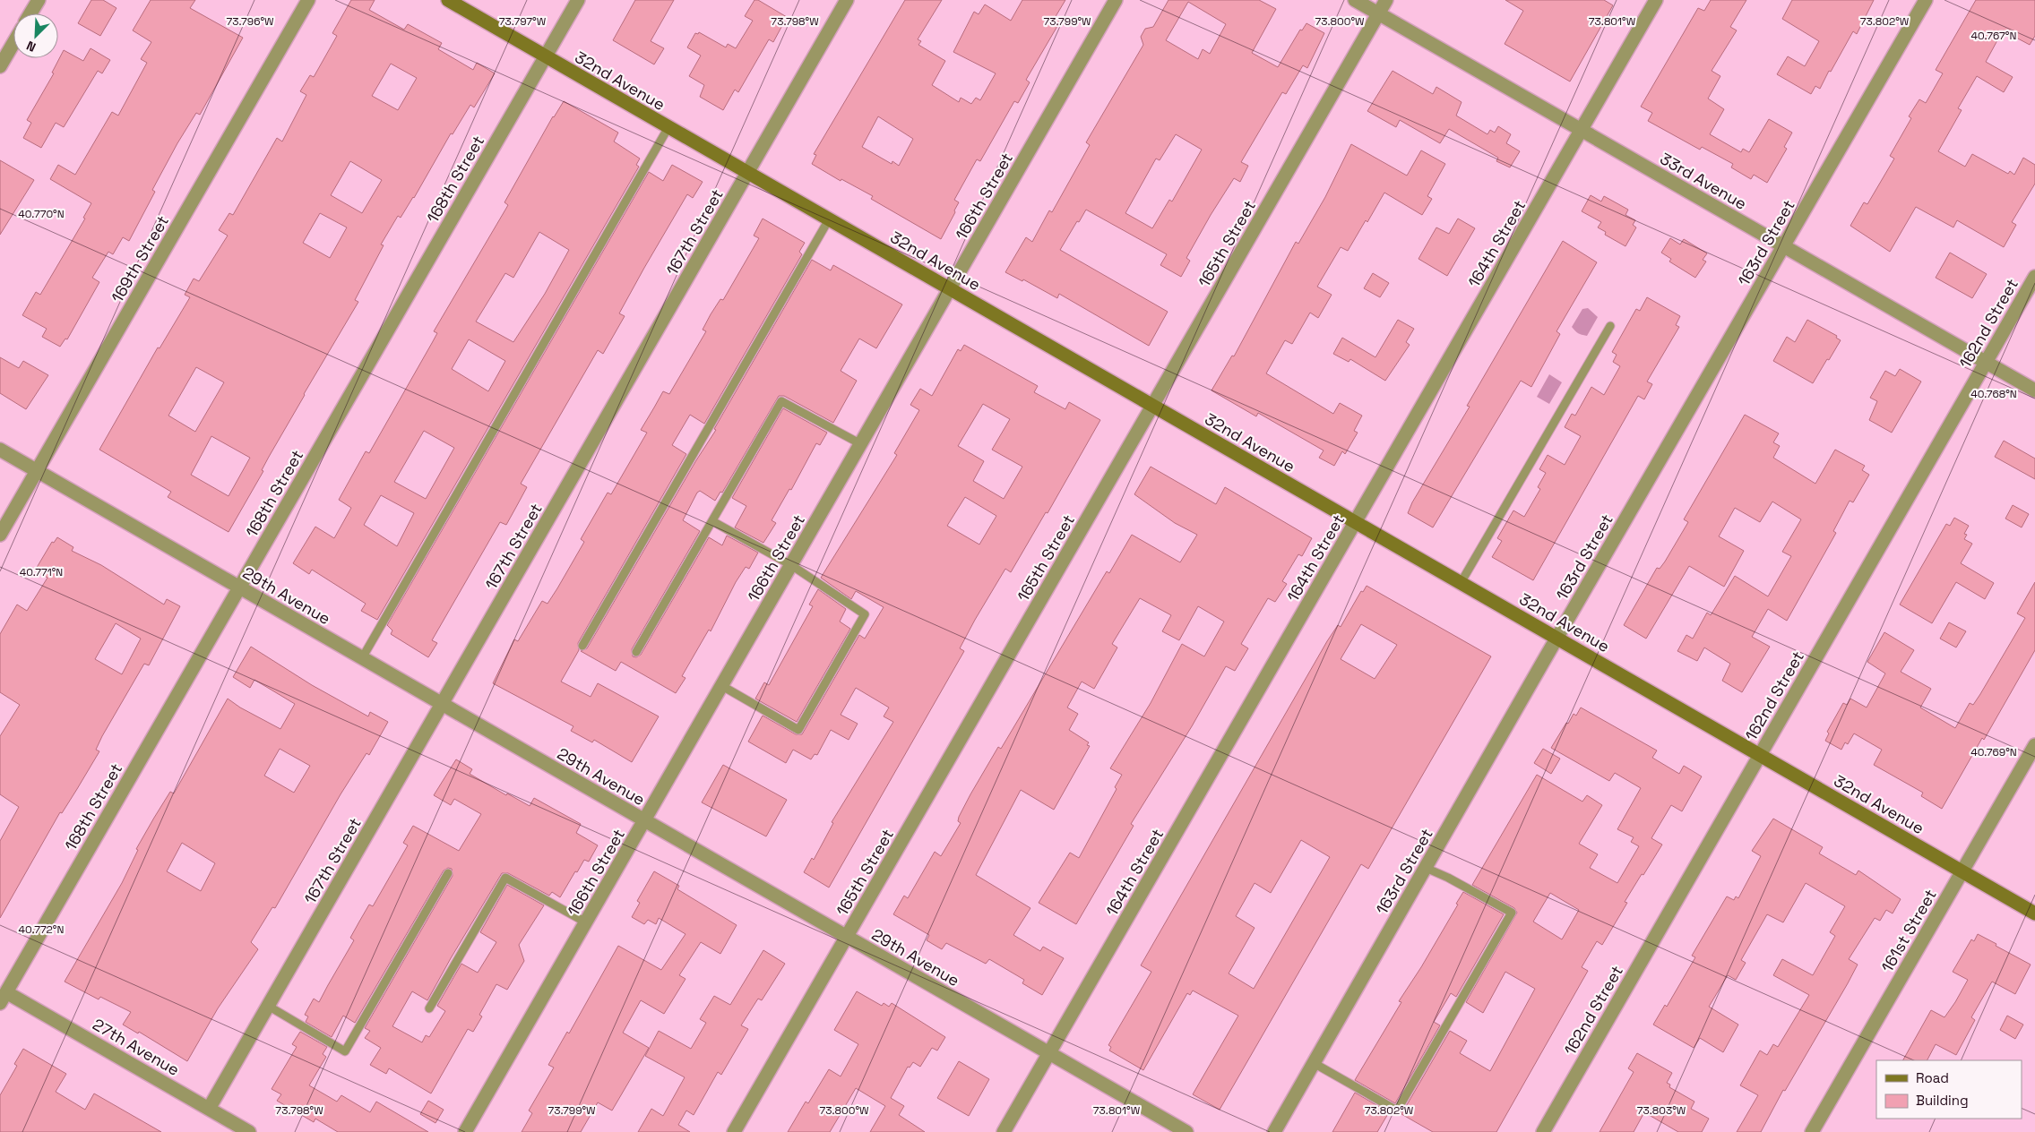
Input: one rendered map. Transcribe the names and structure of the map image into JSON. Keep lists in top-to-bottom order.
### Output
{
  "streets": {
    "street": [
      "32nd Avenue",
      "168th Street",
      "33rd Avenue",
      "166th Street",
      "167th Street",
      "163rd Street",
      "165th Street",
      "164th Street",
      "169th Street",
      "162nd Street",
      "29th Avenue",
      "161st Street",
      "27th Avenue"
    ]
  },
  "crossings": [
    ["32nd Avenue", "168th Street"],
    ["32nd Avenue", "166th Street"],
    ["32nd Avenue", "167th Street"],
    ["32nd Avenue", "163rd Street"],
    ["32nd Avenue", "165th Street"],
    ["32nd Avenue", "164th Street"],
    ["32nd Avenue", "162nd Street"],
    ["32nd Avenue", "161st Street"],
    ["168th Street", "29th Avenue"],
    ["168th Street", "27th Avenue"],
    ["33rd Avenue", "163rd Street"],
    ["33rd Avenue", "165th Street"],
    ["33rd Avenue", "164th Street"],
    ["33rd Avenue", "162nd Street"],
    ["166th Street", "29th Avenue"],
    ["167th Street", "29th Avenue"],
    ["167th Street", "27th Avenue"],
    ["165th Street", "29th Avenue"],
    ["164th Street", "29th Avenue"],
    ["169th Street", "29th Avenue"]
  ],
  "legend": ["Road", "Building"],
  "north": "bottom left",
  "coordinates": [
    "73.796°W",
    "73.797°W",
    "73.798°W",
    "73.799°W",
    "73.800°W",
    "73.801°W",
    "73.802°W",
    "40.767°N",
    "40.770°N",
    "40.768°N",
    "40.771°N",
    "40.769°N",
    "40.772°N",
    "73.803°W"
  ]
}
